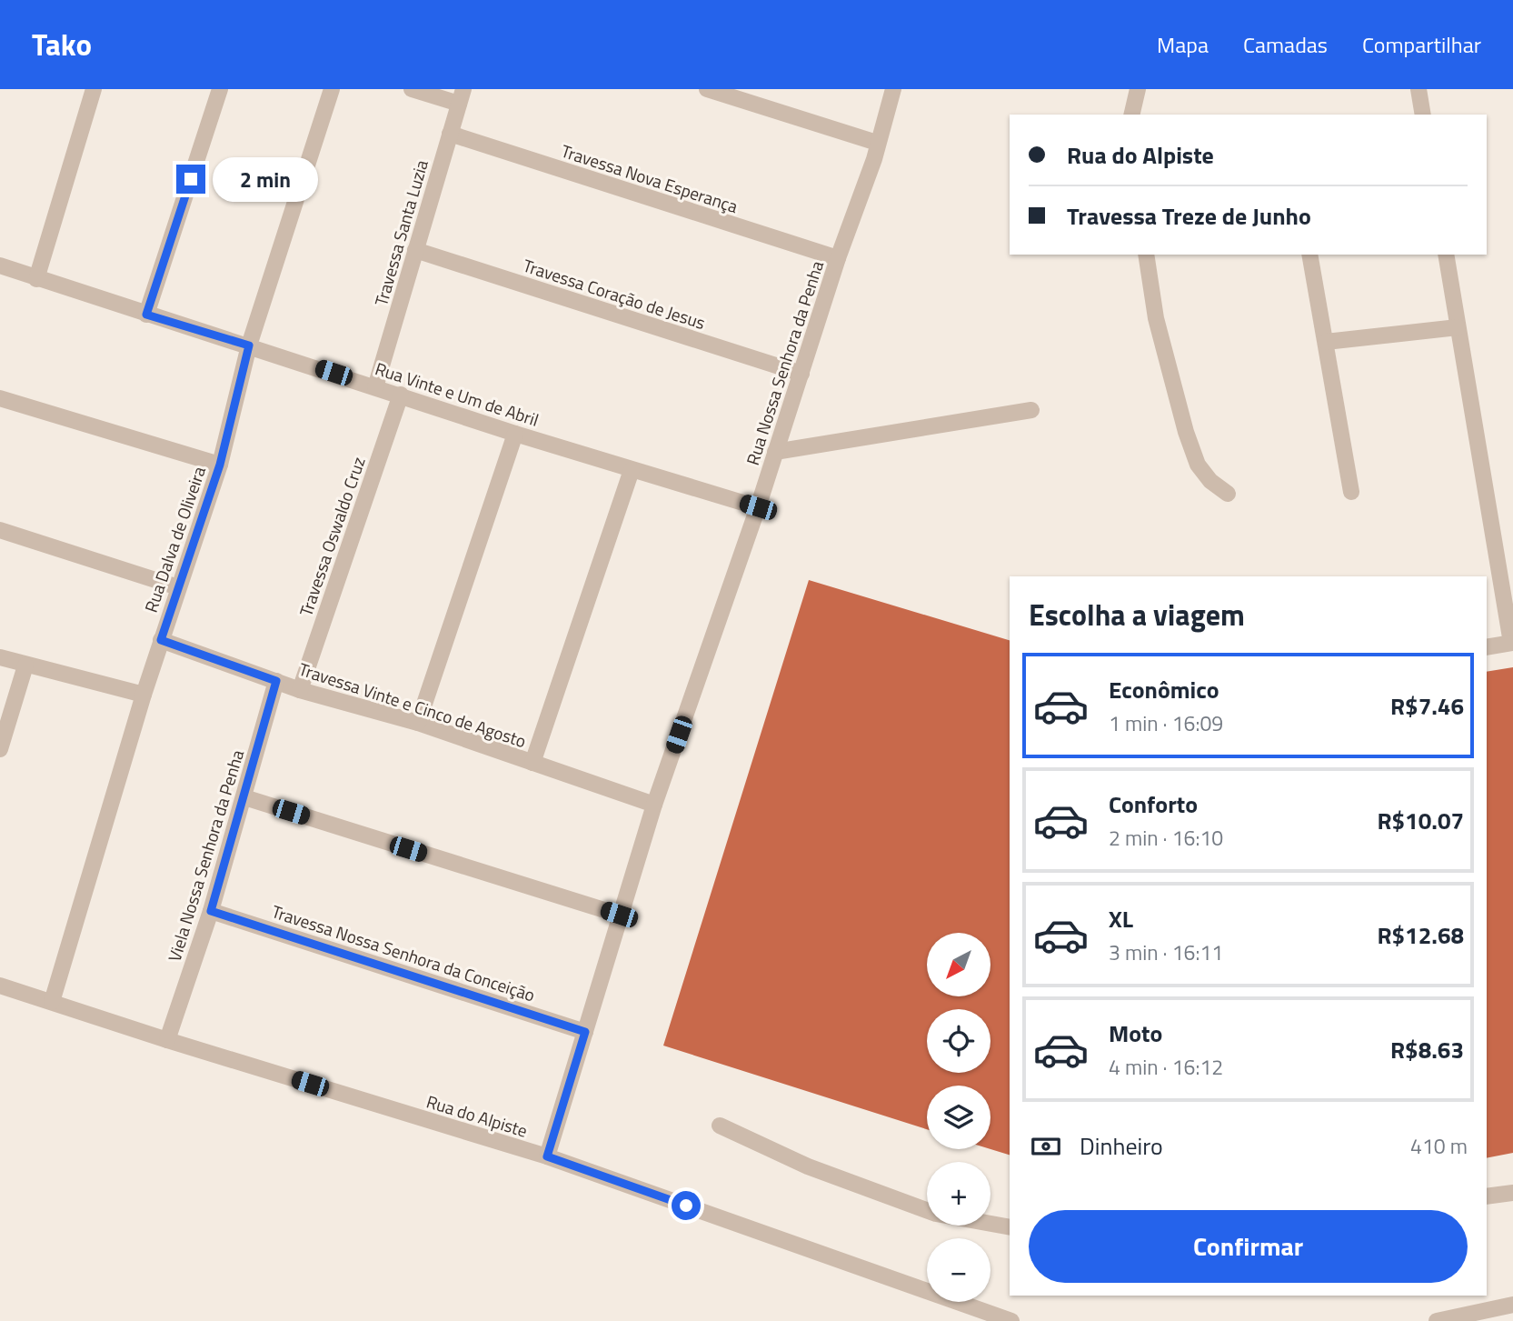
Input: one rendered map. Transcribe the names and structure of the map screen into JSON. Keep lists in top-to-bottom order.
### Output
{
  "streets": {
    "street": [
      "Travessa Nova Esperança",
      "Travessa Santa Luzia",
      "Travessa Coração de Jesus",
      "Rua Nossa Senhora da Penha",
      "Rua Vinte e Um de Abril",
      "Travessa Oswaldo Cruz",
      "Rua Dalva de Oliveira",
      "Travessa Vinte e Cinco de Agosto",
      "Viela Nossa Senhora da Penha",
      "Travessa Nossa Senhora da Conceição",
      "Rua do Alpiste"
    ]
  },
  "crossings": [
    ["Travessa Nova Esperança", "Travessa Santa Luzia"],
    ["Travessa Nova Esperança", "Rua Nossa Senhora da Penha"],
    ["Travessa Santa Luzia", "Travessa Coração de Jesus"],
    ["Travessa Santa Luzia", "Rua Vinte e Um de Abril"],
    ["Travessa Coração de Jesus", "Rua Nossa Senhora da Penha"],
    ["Rua Nossa Senhora da Penha", "Rua Vinte e Um de Abril"],
    ["Rua Nossa Senhora da Penha", "Travessa Vinte e Cinco de Agosto"],
    ["Rua Nossa Senhora da Penha", "Travessa Nossa Senhora da Conceição"],
    ["Rua Nossa Senhora da Penha", "Rua do Alpiste"],
    ["Rua Vinte e Um de Abril", "Travessa Oswaldo Cruz"],
    ["Rua Vinte e Um de Abril", "Rua Dalva de Oliveira"],
    ["Travessa Oswaldo Cruz", "Travessa Vinte e Cinco de Agosto"],
    ["Rua Dalva de Oliveira", "Travessa Vinte e Cinco de Agosto"],
    ["Rua Dalva de Oliveira", "Rua do Alpiste"],
    ["Travessa Vinte e Cinco de Agosto", "Viela Nossa Senhora da Penha"],
    ["Viela Nossa Senhora da Penha", "Travessa Nossa Senhora da Conceição"],
    ["Viela Nossa Senhora da Penha", "Rua do Alpiste"]
  ],
  "north": "bottom left",
  "page": {
    "header": "Tako",
    "nav": ["Mapa", "Camadas", "Compartilhar"],
    "banner": ["Rua do Alpiste", "Travessa Treze de Junho"],
    "bubble": "2 min",
    "heading": "Escolha a viagem",
    "list": [
      {
        "name": "Econômico",
        "note": "1 min · 16:09",
        "value": "R$7.46"
      },
      {
        "name": "Conforto",
        "note": "2 min · 16:10",
        "value": "R$10.07"
      },
      {
        "name": "XL",
        "note": "3 min · 16:11",
        "value": "R$12.68"
      },
      {
        "name": "Moto",
        "note": "4 min · 16:12",
        "value": "R$8.63"
      }
    ],
    "map_buttons": ["+", "−"],
    "pay": ["Dinheiro", "410 m"],
    "buttons": "Confirmar"
  }
}
